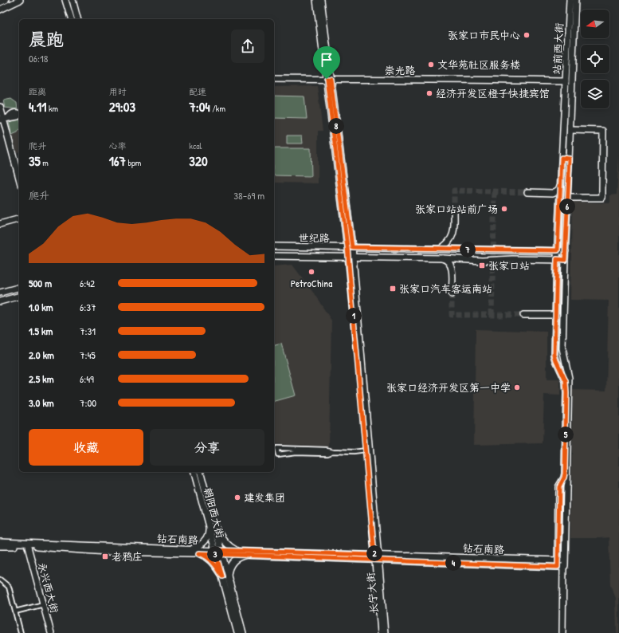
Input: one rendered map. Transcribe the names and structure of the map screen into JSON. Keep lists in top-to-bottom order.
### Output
{
  "streets": {
    "main road": [
      "站前西大街",
      "崇光路",
      "世纪路",
      "朝阳西大街",
      "钻石南路",
      "永兴西大街",
      "长宁大街"
    ]
  },
  "crossings": [
    ["站前西大街", "崇光路"],
    ["站前西大街", "世纪路"],
    ["站前西大街", "钻石南路"],
    ["崇光路", "长宁大街"],
    ["世纪路", "长宁大街"],
    ["朝阳西大街", "钻石南路"],
    ["钻石南路", "永兴西大街"],
    ["钻石南路", "长宁大街"]
  ],
  "places": {
    "other": [
      "张家口市民中心",
      "文华苑社区服务楼",
      "经济开发区橙子快捷宾馆",
      "张家口站站前广场",
      "PetroChina",
      "张家口经济开发区第一中学",
      "建发集团"
    ],
    "transit": ["张家口站", "张家口汽车客运南站", "老鸦庄"]
  },
  "north": "left",
  "page": {
    "heading": ["晨跑", "06:18"],
    "stats": [
      ["距离", "4.11 km"],
      ["用时", "29:03"],
      ["配速", "7:04 /km"],
      ["爬升", "35 m"],
      ["心率", "167 bpm"],
      ["kcal", "320"]
    ],
    "pins": [
      "8",
      "6",
      "7",
      "1",
      "5",
      "2",
      "3",
      "4"
    ],
    "chart": ["爬升", "38–69 m"],
    "list": [
      {
        "name": "500 m",
        "note": "6:42"
      },
      {
        "name": "1.0 km",
        "note": "6:37"
      },
      {
        "name": "1.5 km",
        "note": "7:31"
      },
      {
        "name": "2.0 km",
        "note": "7:45"
      },
      {
        "name": "2.5 km",
        "note": "6:49"
      },
      {
        "name": "3.0 km",
        "note": "7:00"
      }
    ],
    "buttons": ["收藏", "分享"]
  }
}
